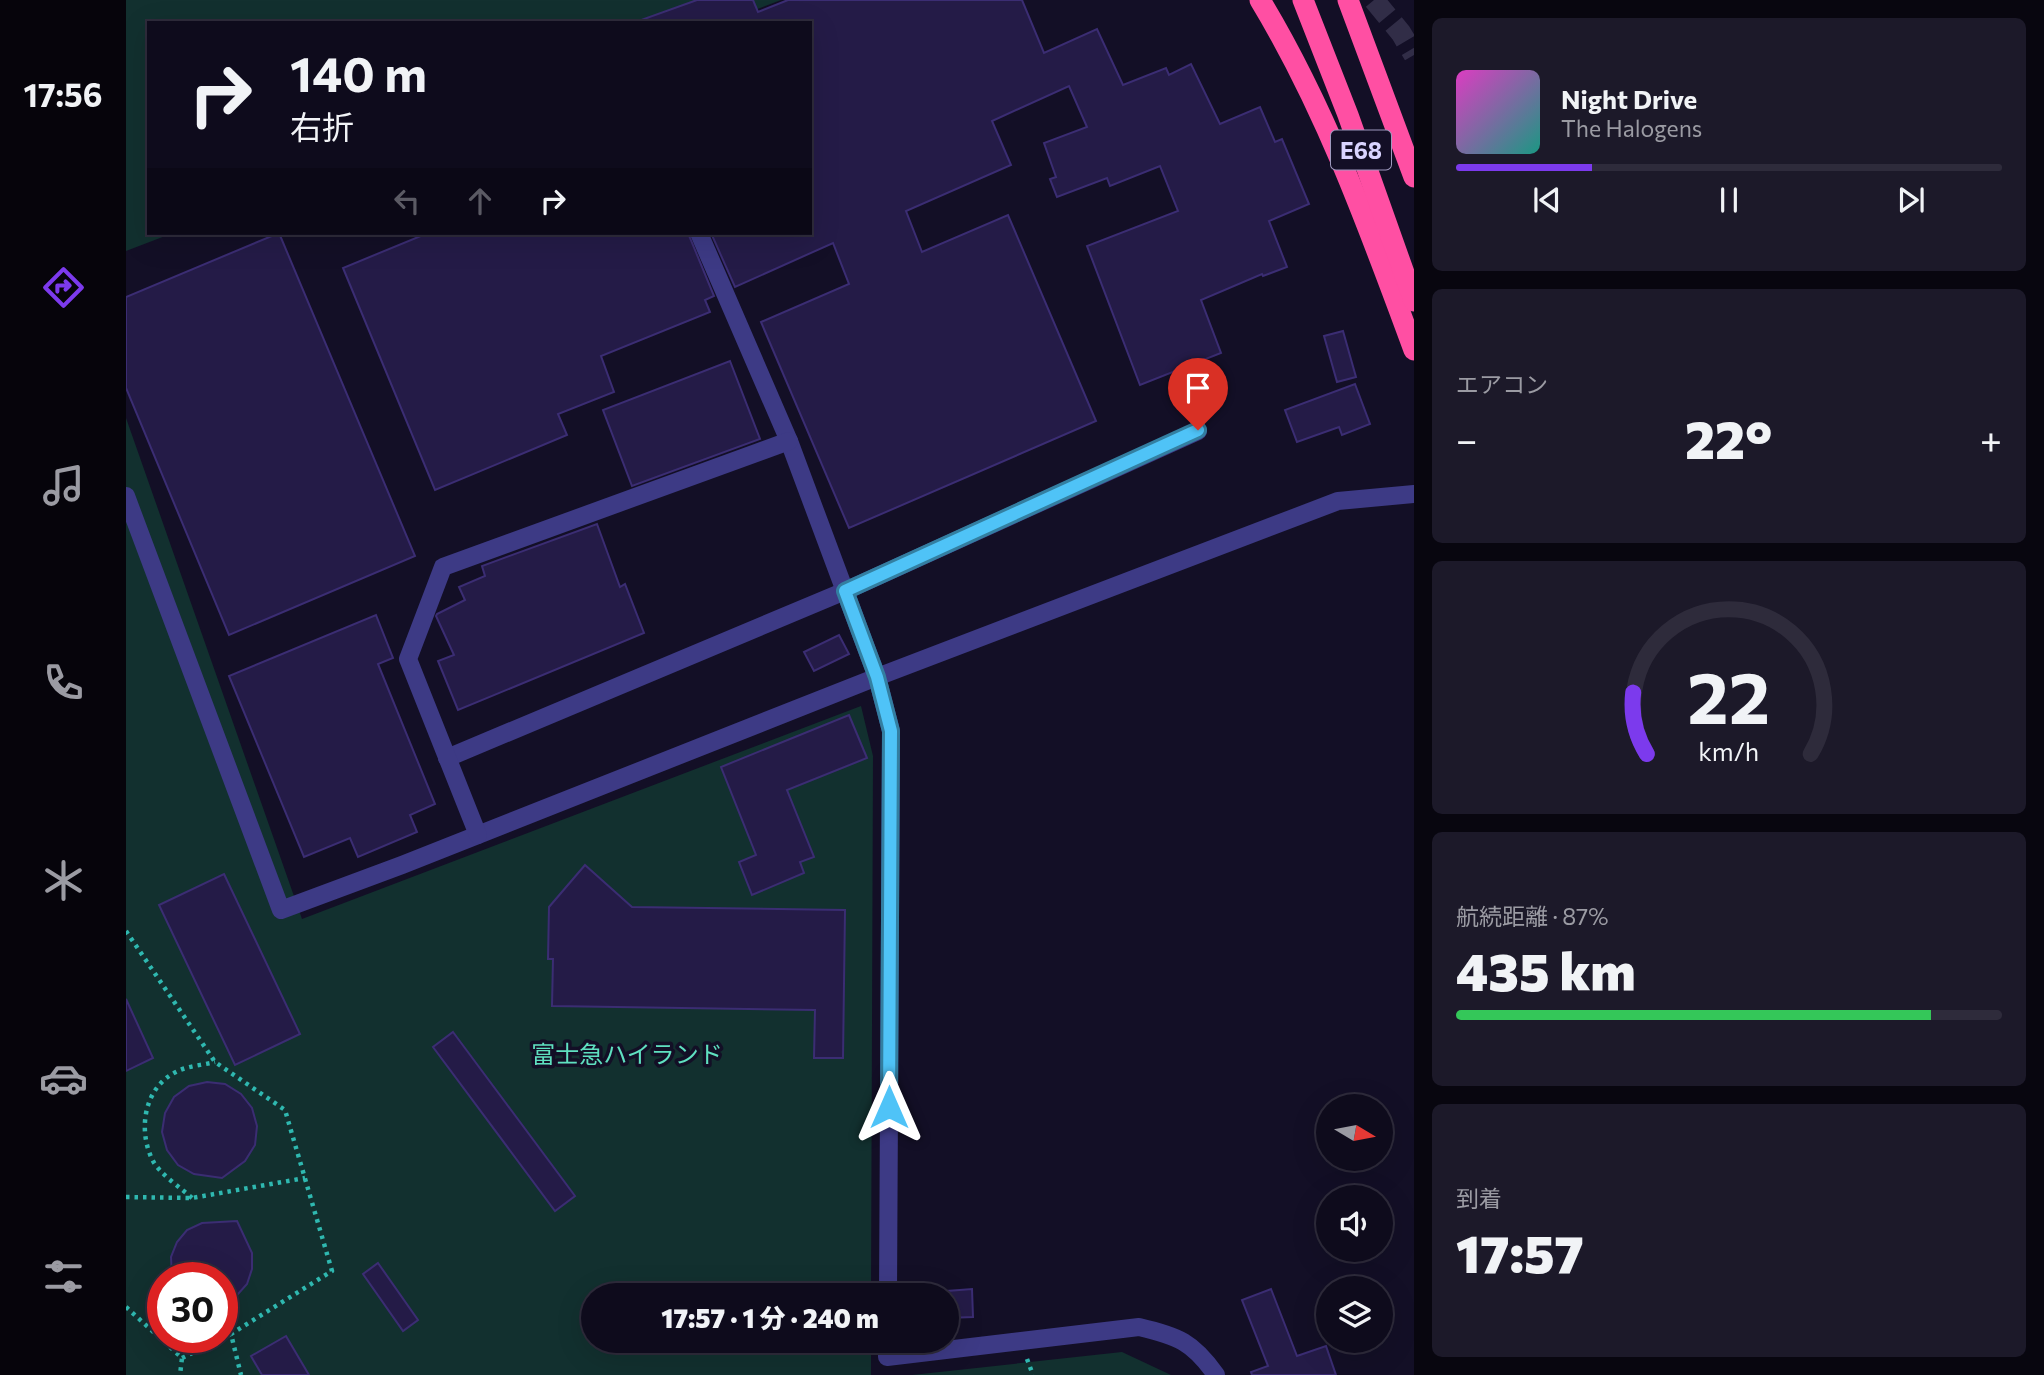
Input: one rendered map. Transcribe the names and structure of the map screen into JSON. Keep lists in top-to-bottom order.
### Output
{
  "streets": {
    "highway": ["E68"]
  },
  "parks": ["富士急ハイランド"],
  "north": "right",
  "page": {
    "tabs": "17:56",
    "turn": ["140 m", "右折"],
    "song": ["Night Drive", "The Halogens"],
    "tile": [
      "エアコン",
      ["航続距離 · 87%", "435 km"],
      ["到着", "17:57"]
    ],
    "heat": ["−", "22°", "+"],
    "limit": "30",
    "trip": "17:57 · 1 分 · 240 m",
    "gauge": ["22", "km/h"]
  }
}
